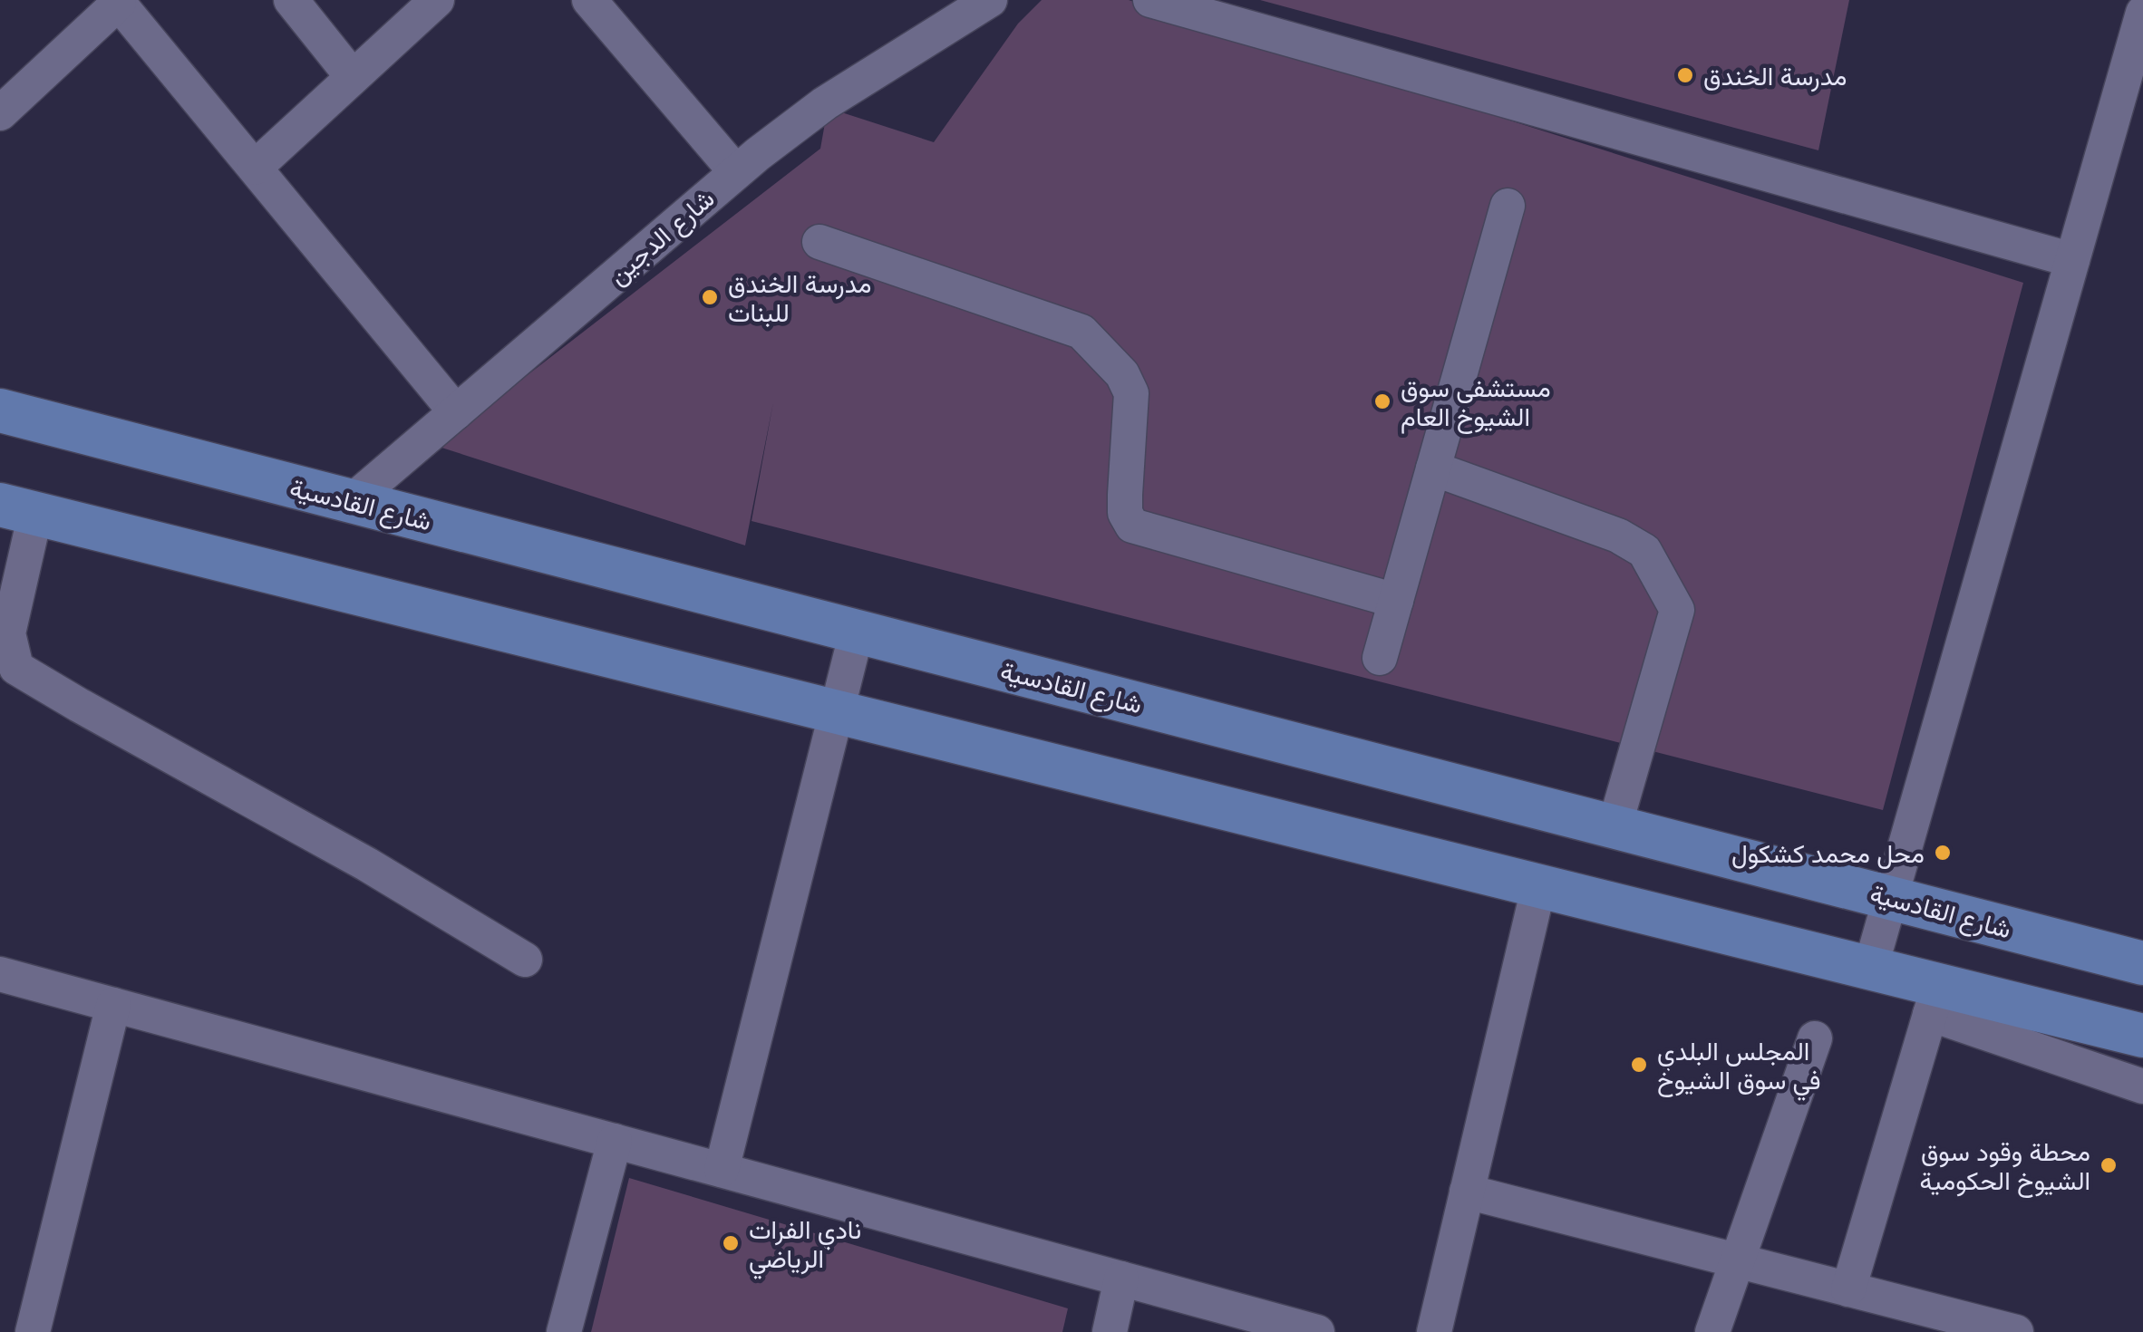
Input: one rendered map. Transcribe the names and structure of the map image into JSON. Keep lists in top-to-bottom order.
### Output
{
  "streets": {
    "main road": ["شارع القادسية"],
    "street": ["شارع الدجين"]
  },
  "crossings": [
    ["شارع الدجين", "شارع القادسية"]
  ],
  "places": [
    "مدرسة الخندق",
    "مدرسة الخندق للبنات",
    "مستشفى سوق الشيوخ العام",
    "محل محمد كشكول",
    "المجلس البلدي في سوق الشيوخ",
    "محطة وقود سوق الشيوخ الحكومية",
    "نادي الفرات الرياضي"
  ]
}
